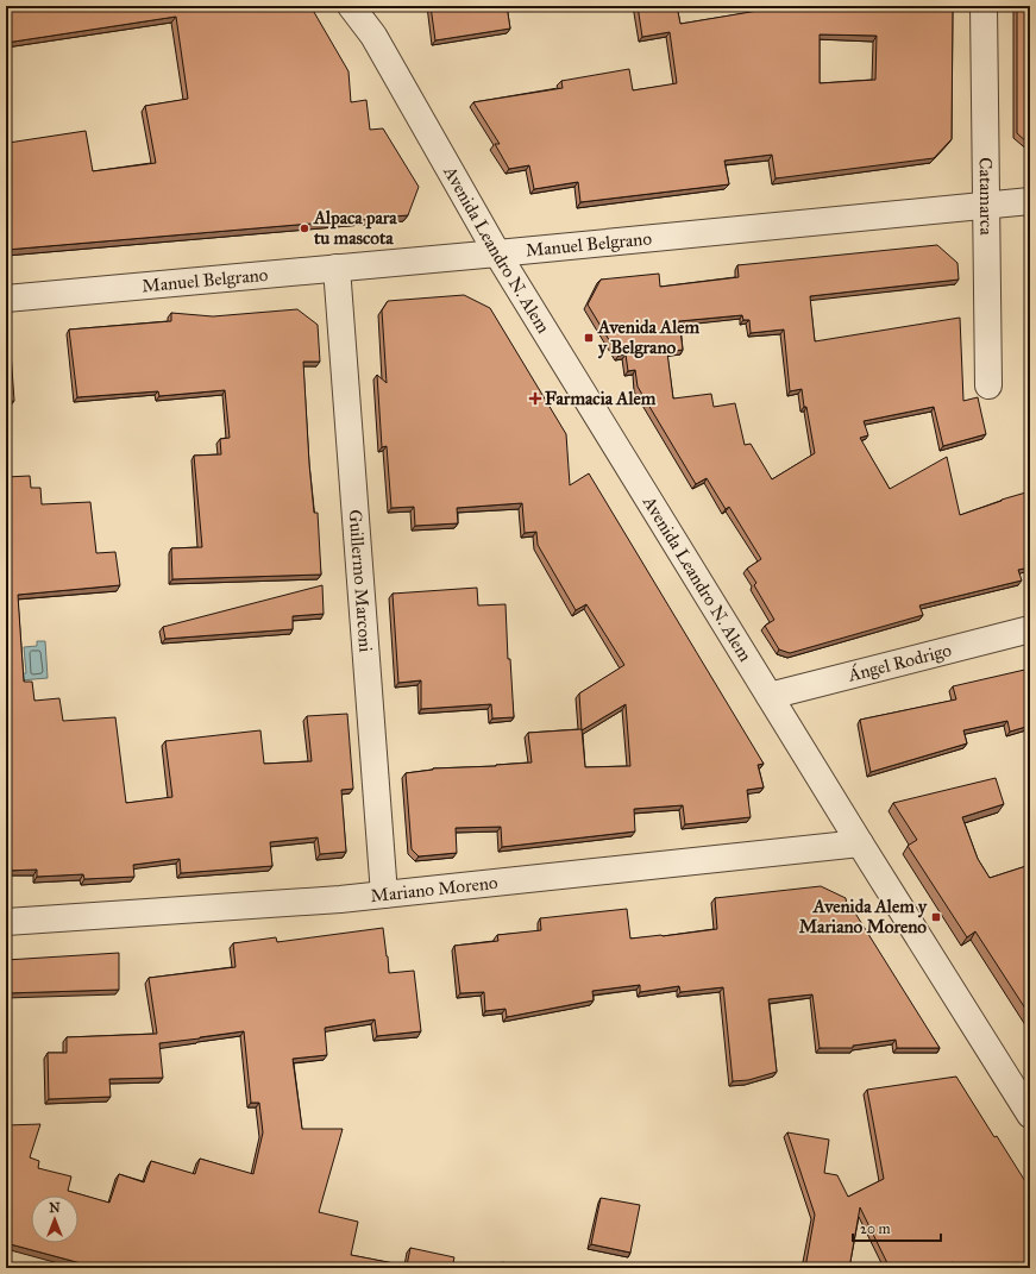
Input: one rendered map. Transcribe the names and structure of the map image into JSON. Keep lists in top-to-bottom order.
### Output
{
  "streets": {
    "street": [
      "Catamarca",
      "Manuel Belgrano",
      "Avenida Leandro N. Alem",
      "Guillermo Marconi",
      "Ángel Rodrigo",
      "Mariano Moreno"
    ]
  },
  "crossings": [
    ["Catamarca", "Manuel Belgrano"],
    ["Manuel Belgrano", "Avenida Leandro N. Alem"],
    ["Manuel Belgrano", "Guillermo Marconi"],
    ["Avenida Leandro N. Alem", "Ángel Rodrigo"],
    ["Avenida Leandro N. Alem", "Mariano Moreno"],
    ["Guillermo Marconi", "Mariano Moreno"]
  ],
  "places": {
    "other": ["Alpaca para tu mascota"],
    "transit": ["Avenida Alem y Belgrano", "Avenida Alem y Mariano Moreno"],
    "health": ["Farmacia Alem"]
  },
  "scale_bar": "20 m",
  "north": "top"
}
